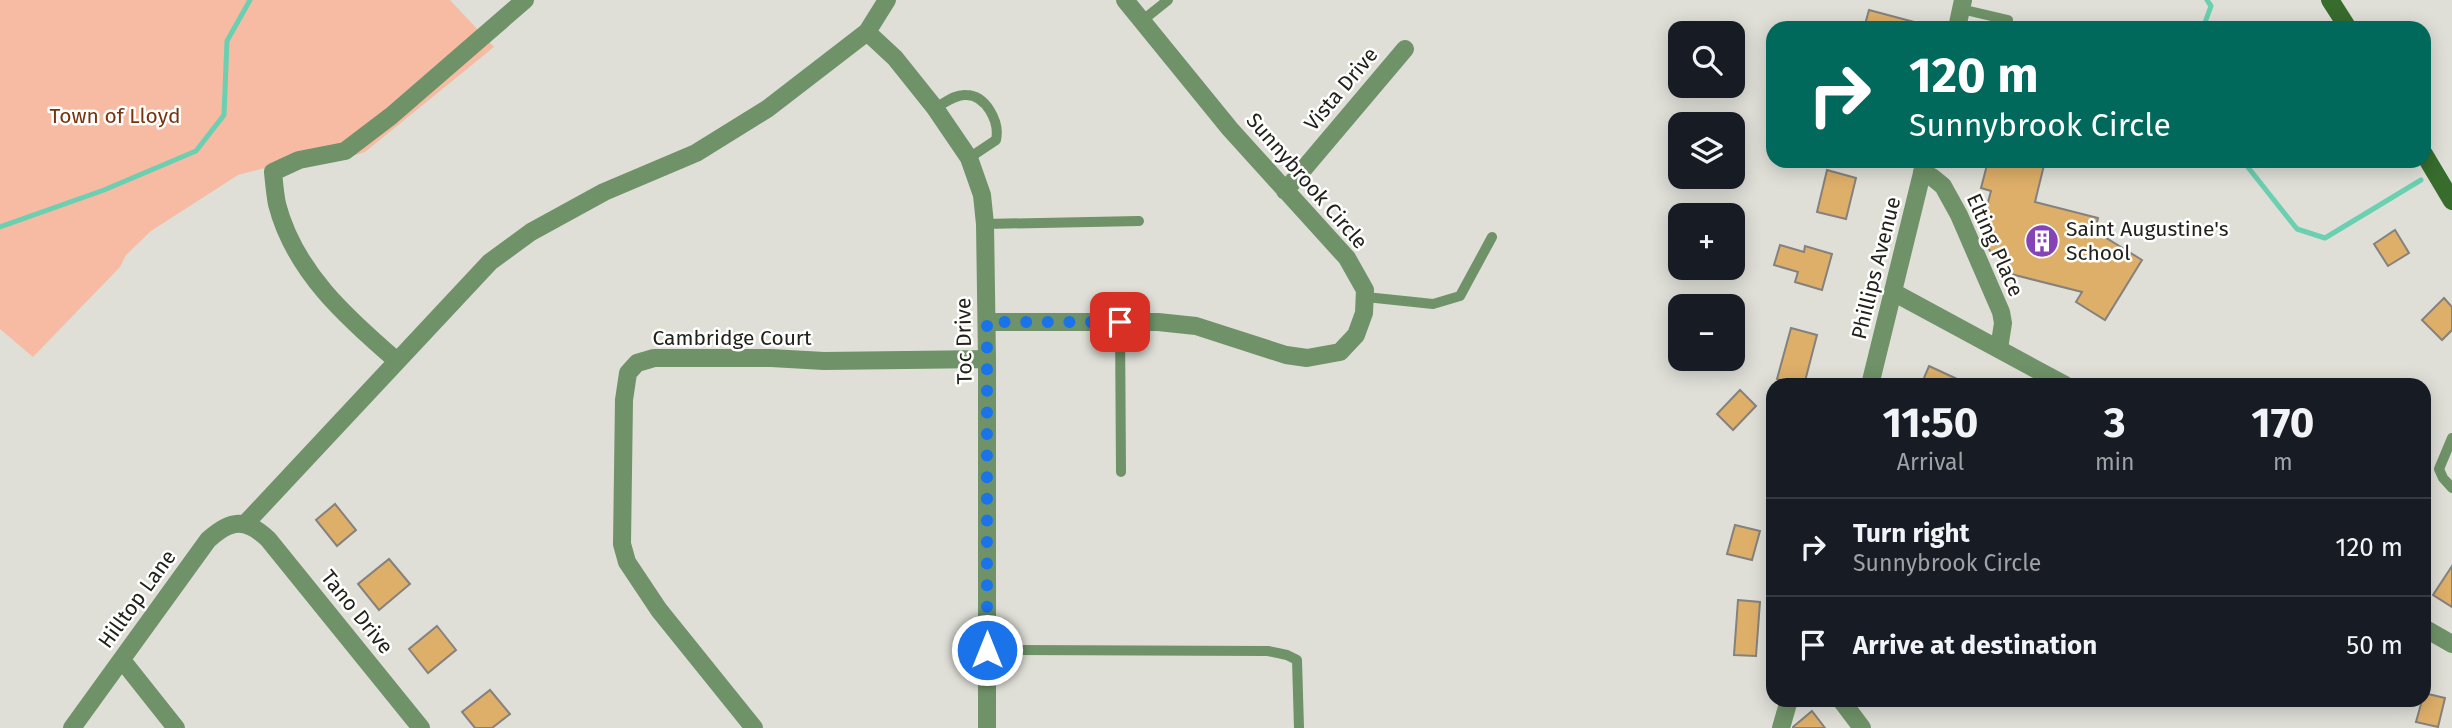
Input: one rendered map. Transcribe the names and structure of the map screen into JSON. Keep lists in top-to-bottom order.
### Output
{
  "streets": {
    "street": [
      "Vista Drive",
      "Sunnybrook Circle",
      "Elting Place",
      "Phillips Avenue",
      "Cambridge Court",
      "Toc Drive",
      "Hilltop Lane",
      "Tano Drive"
    ]
  },
  "crossings": [
    ["Vista Drive", "Sunnybrook Circle"],
    ["Cambridge Court", "Toc Drive"],
    ["Hilltop Lane", "Tano Drive"]
  ],
  "parks": ["Town of Lloyd"],
  "places": {
    "building": ["Saint Augustine's School"]
  },
  "page": {
    "map_buttons": ["+", "−"],
    "turn": ["120 m", "Sunnybrook Circle"],
    "eta": [
      "11:50",
      "Arrival",
      "3",
      "min",
      "170",
      "m"
    ],
    "list": [
      {
        "name": "Turn right",
        "note": "Sunnybrook Circle",
        "value": "120 m"
      },
      {
        "name": "Arrive at destination",
        "value": "50 m"
      }
    ]
  }
}
